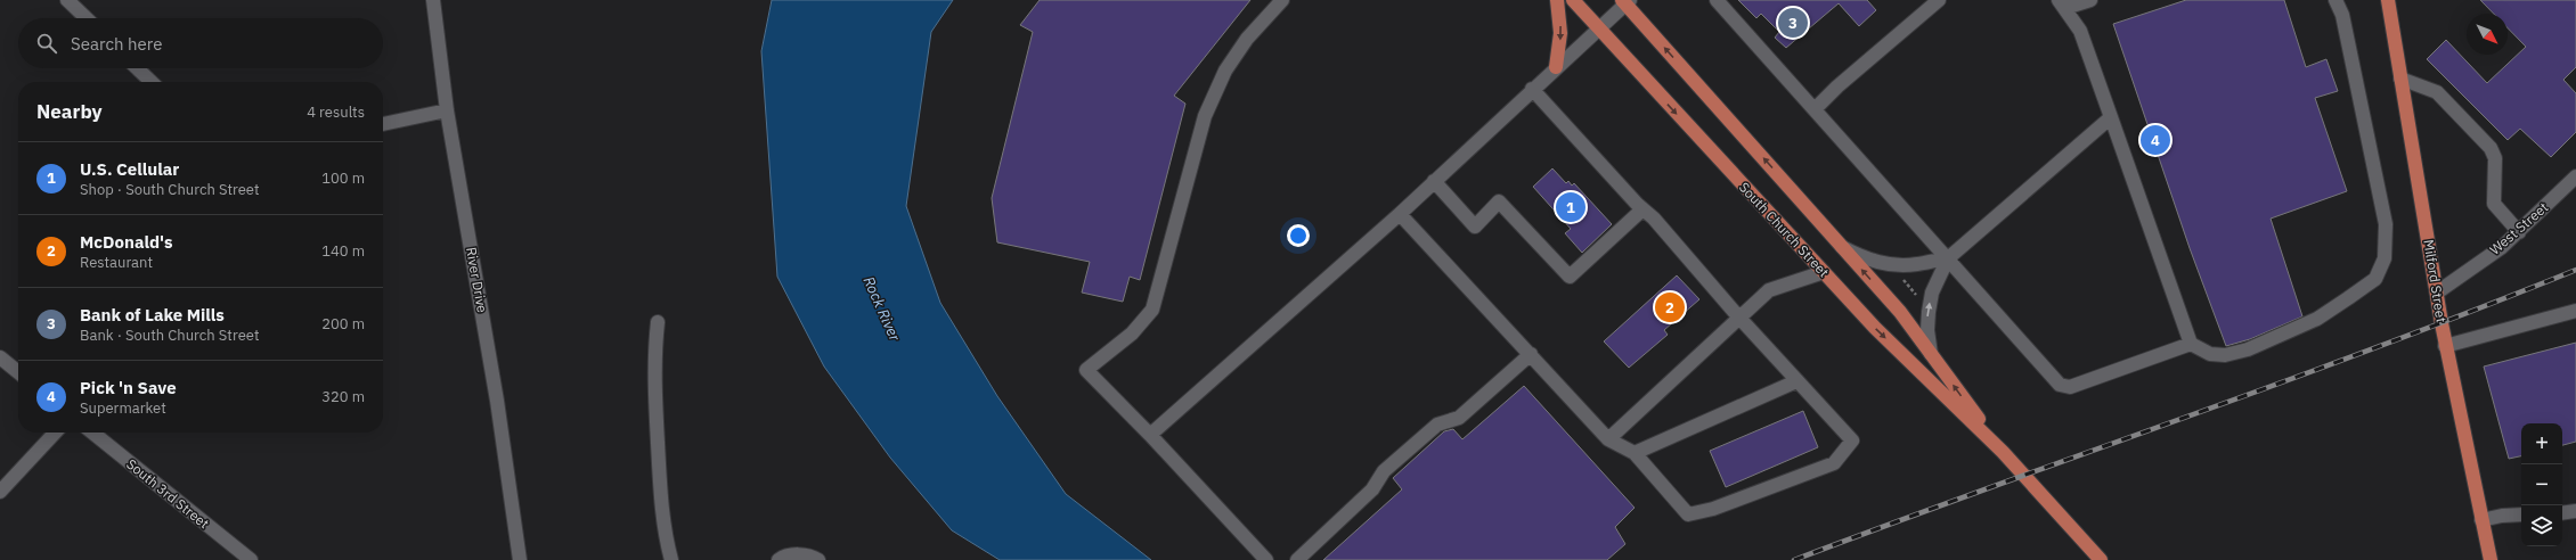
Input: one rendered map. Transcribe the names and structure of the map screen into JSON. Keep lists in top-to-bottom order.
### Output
{
  "streets": {
    "main road": ["South Church Street", "Milford Street"],
    "street": ["West Street", "River Drive", "South 3rd Street"]
  },
  "crossings": [
    ["West Street", "Milford Street"]
  ],
  "water": ["Rock River"],
  "north": "bottom right",
  "page": {
    "pins": [
      "3",
      "4",
      "1",
      "2"
    ],
    "search": "Search here",
    "heading": ["Nearby", "4 results"],
    "list": [
      {
        "mark": "1",
        "name": "U.S. Cellular",
        "note": "Shop · South Church Street",
        "value": "100 m"
      },
      {
        "mark": "2",
        "name": "McDonald's",
        "note": "Restaurant",
        "value": "140 m"
      },
      {
        "mark": "3",
        "name": "Bank of Lake Mills",
        "note": "Bank · South Church Street",
        "value": "200 m"
      },
      {
        "mark": "4",
        "name": "Pick 'n Save",
        "note": "Supermarket",
        "value": "320 m"
      }
    ],
    "map_buttons": ["+", "−"]
  }
}
